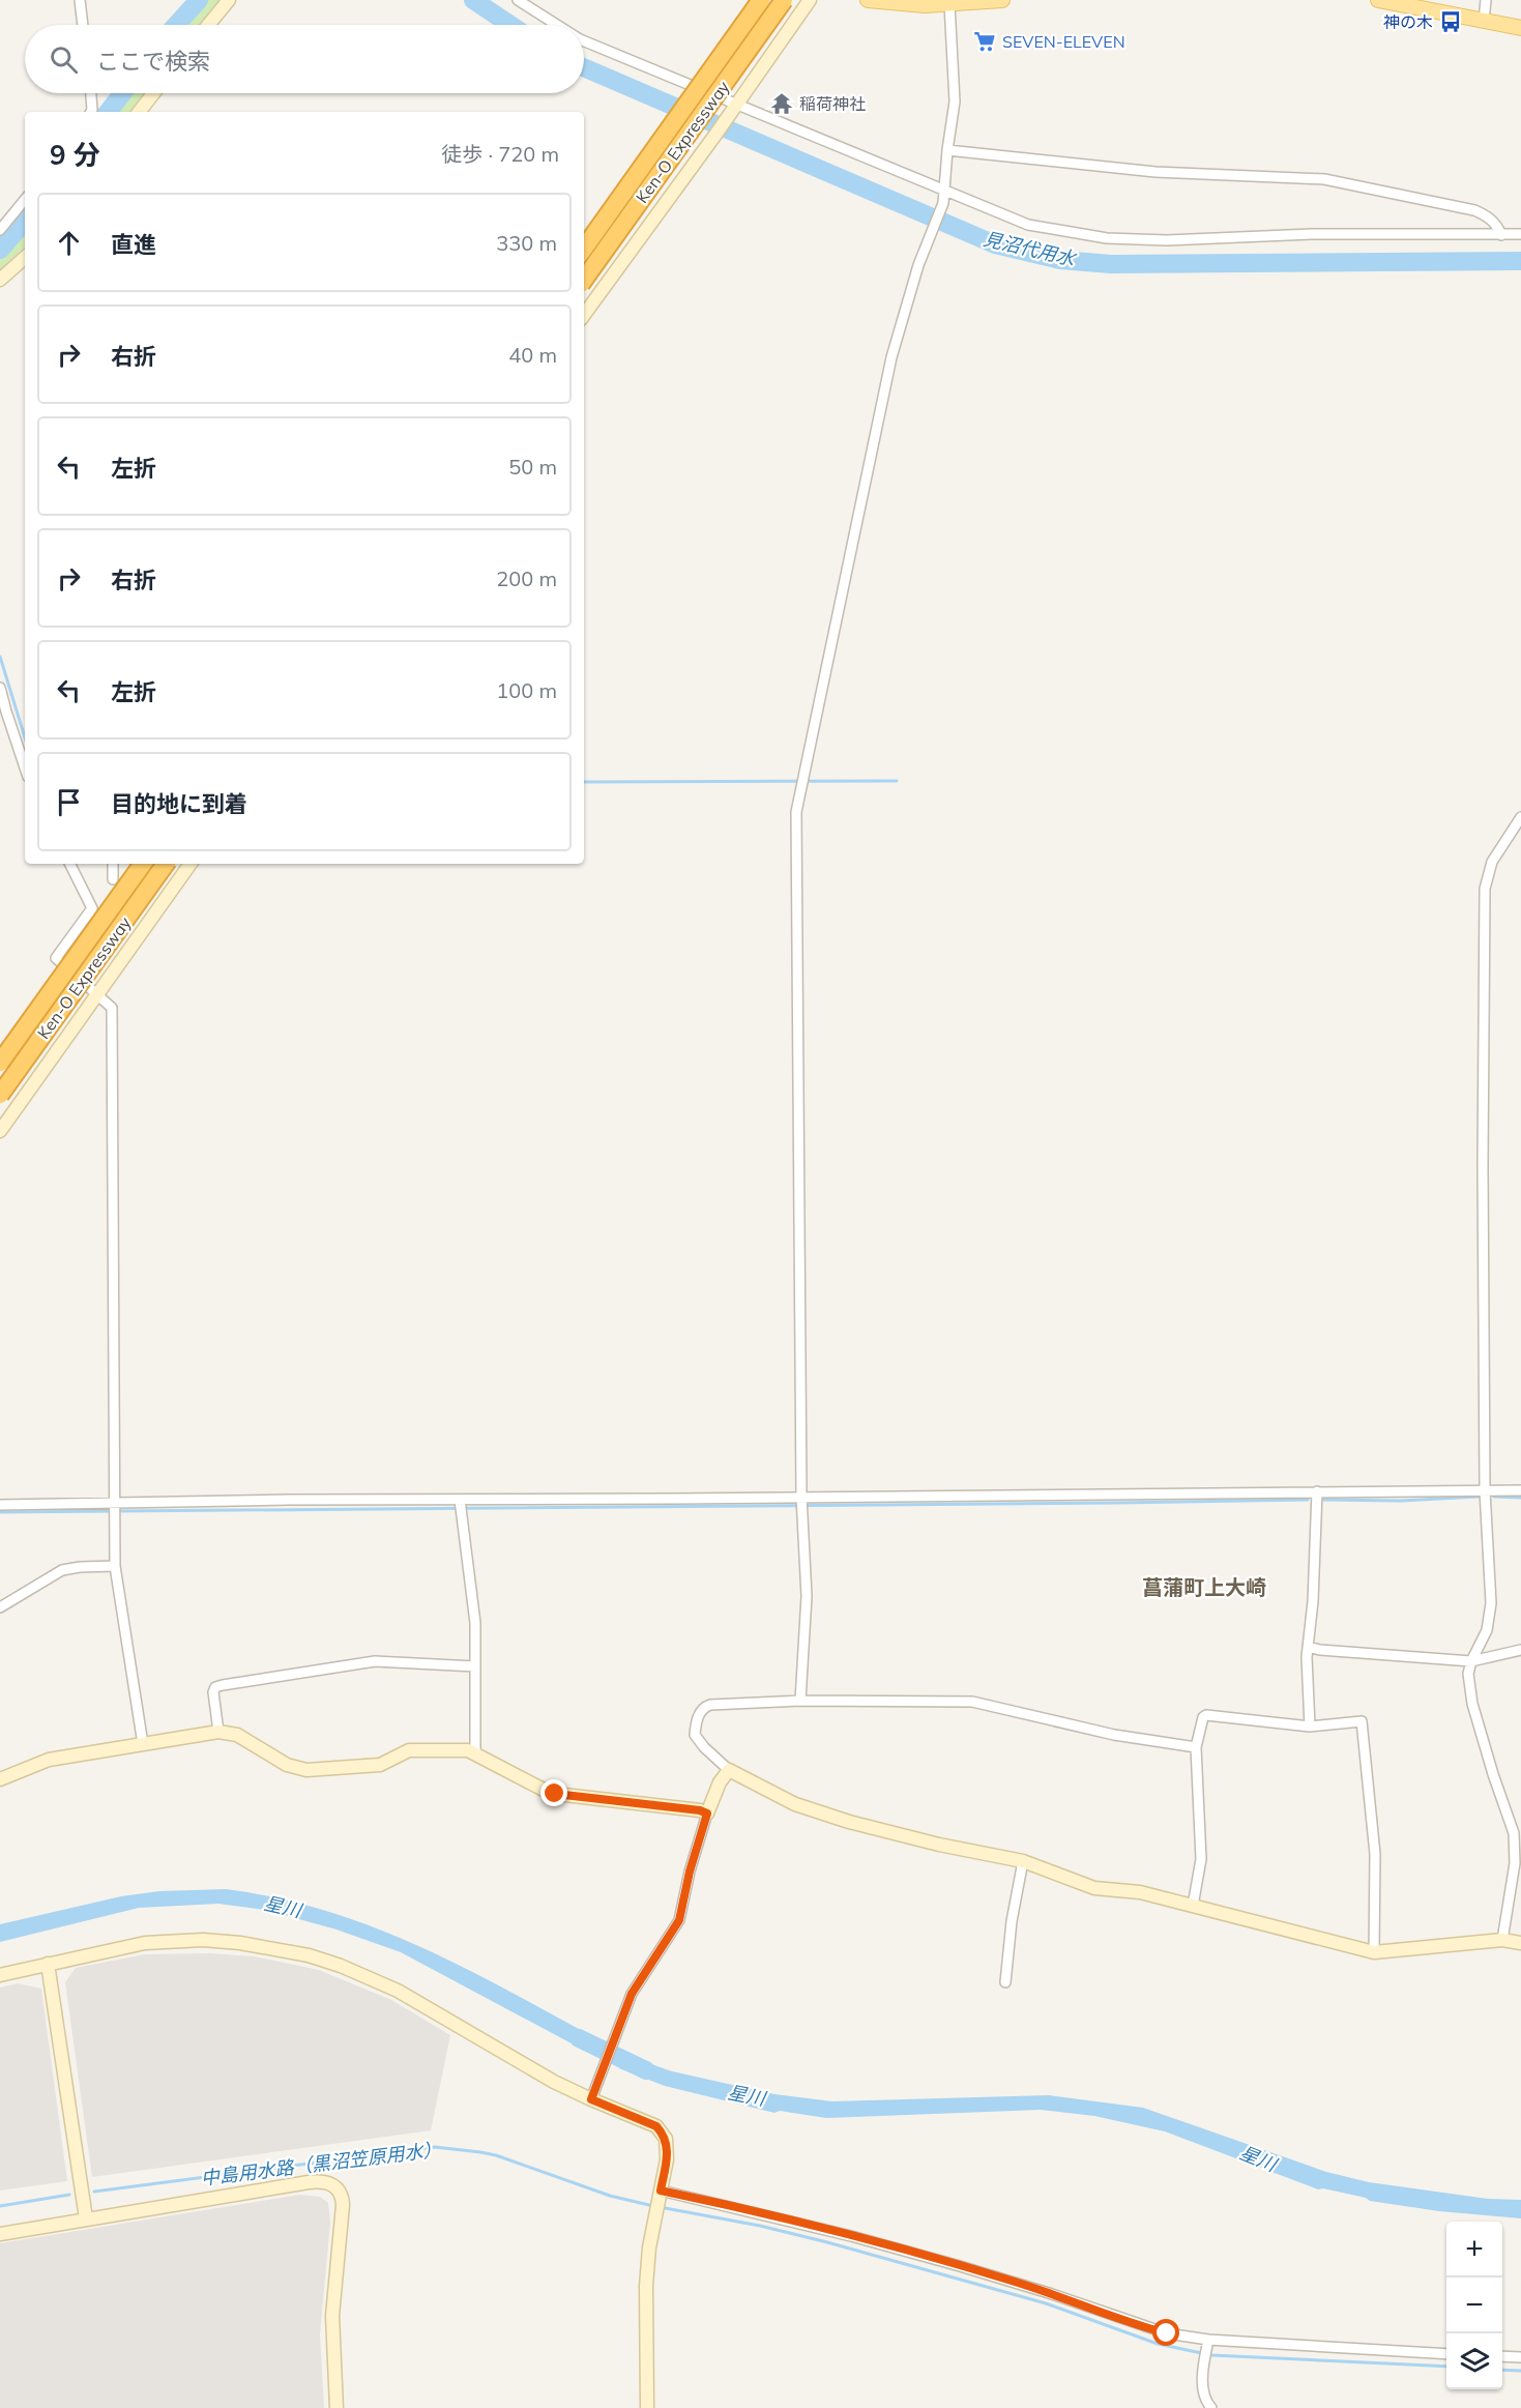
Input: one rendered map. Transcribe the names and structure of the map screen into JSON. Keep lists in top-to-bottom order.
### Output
{
  "streets": {
    "highway": ["Ken-O Expressway"]
  },
  "districts": ["菖蒲町上大崎"],
  "water": ["見沼代用水", "星川", "中島用水路（黒沼笠原用水）"],
  "places": {
    "bus stop": ["神の木"],
    "supermarket": ["SEVEN‐ELEVEN"],
    "temple": ["稲荷神社"]
  },
  "page": {
    "search": "ここで検索",
    "heading": ["9 分", "徒歩 · 720 m"],
    "list": [
      ["直進", "330 m"],
      ["右折", "40 m"],
      ["左折", "50 m"],
      ["右折", "200 m"],
      ["左折", "100 m"],
      "目的地に到着"
    ],
    "map_buttons": ["+", "−"]
  }
}
